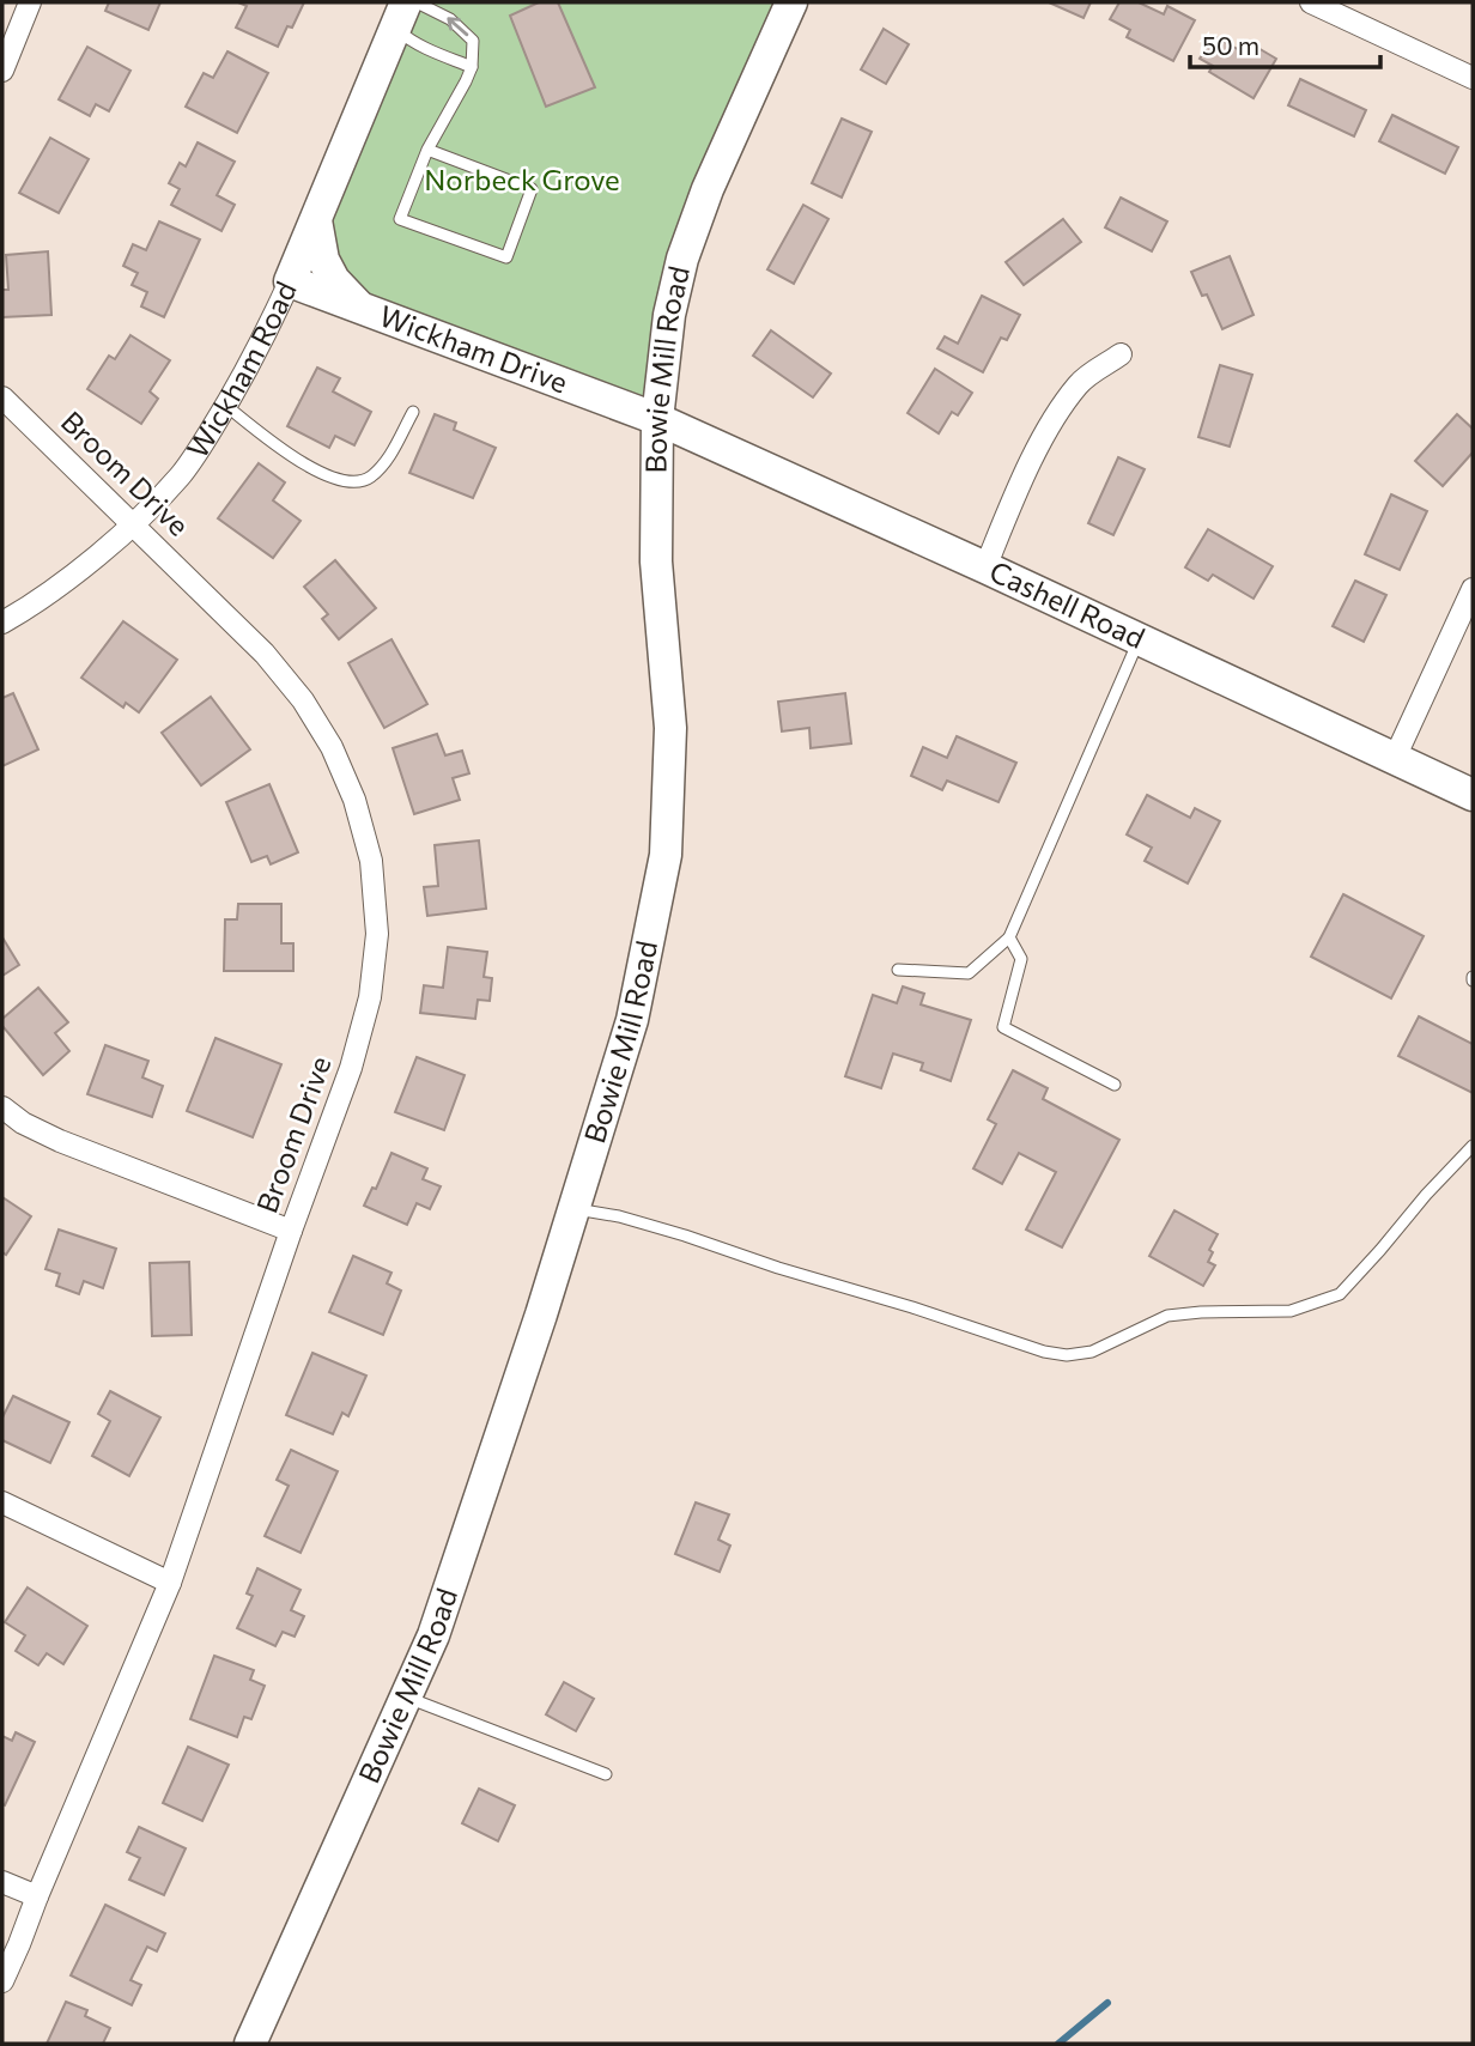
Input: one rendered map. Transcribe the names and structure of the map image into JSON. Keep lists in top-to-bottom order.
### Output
{
  "streets": {
    "street": [
      "Wickham Drive",
      "Wickham Road",
      "Bowie Mill Road",
      "Broom Drive",
      "Cashell Road"
    ]
  },
  "crossings": [
    ["Wickham Drive", "Wickham Road"],
    ["Wickham Drive", "Bowie Mill Road"],
    ["Wickham Drive", "Cashell Road"],
    ["Wickham Road", "Broom Drive"],
    ["Bowie Mill Road", "Cashell Road"]
  ],
  "parks": ["Norbeck Grove"],
  "scale_bar": "50 m"
}
